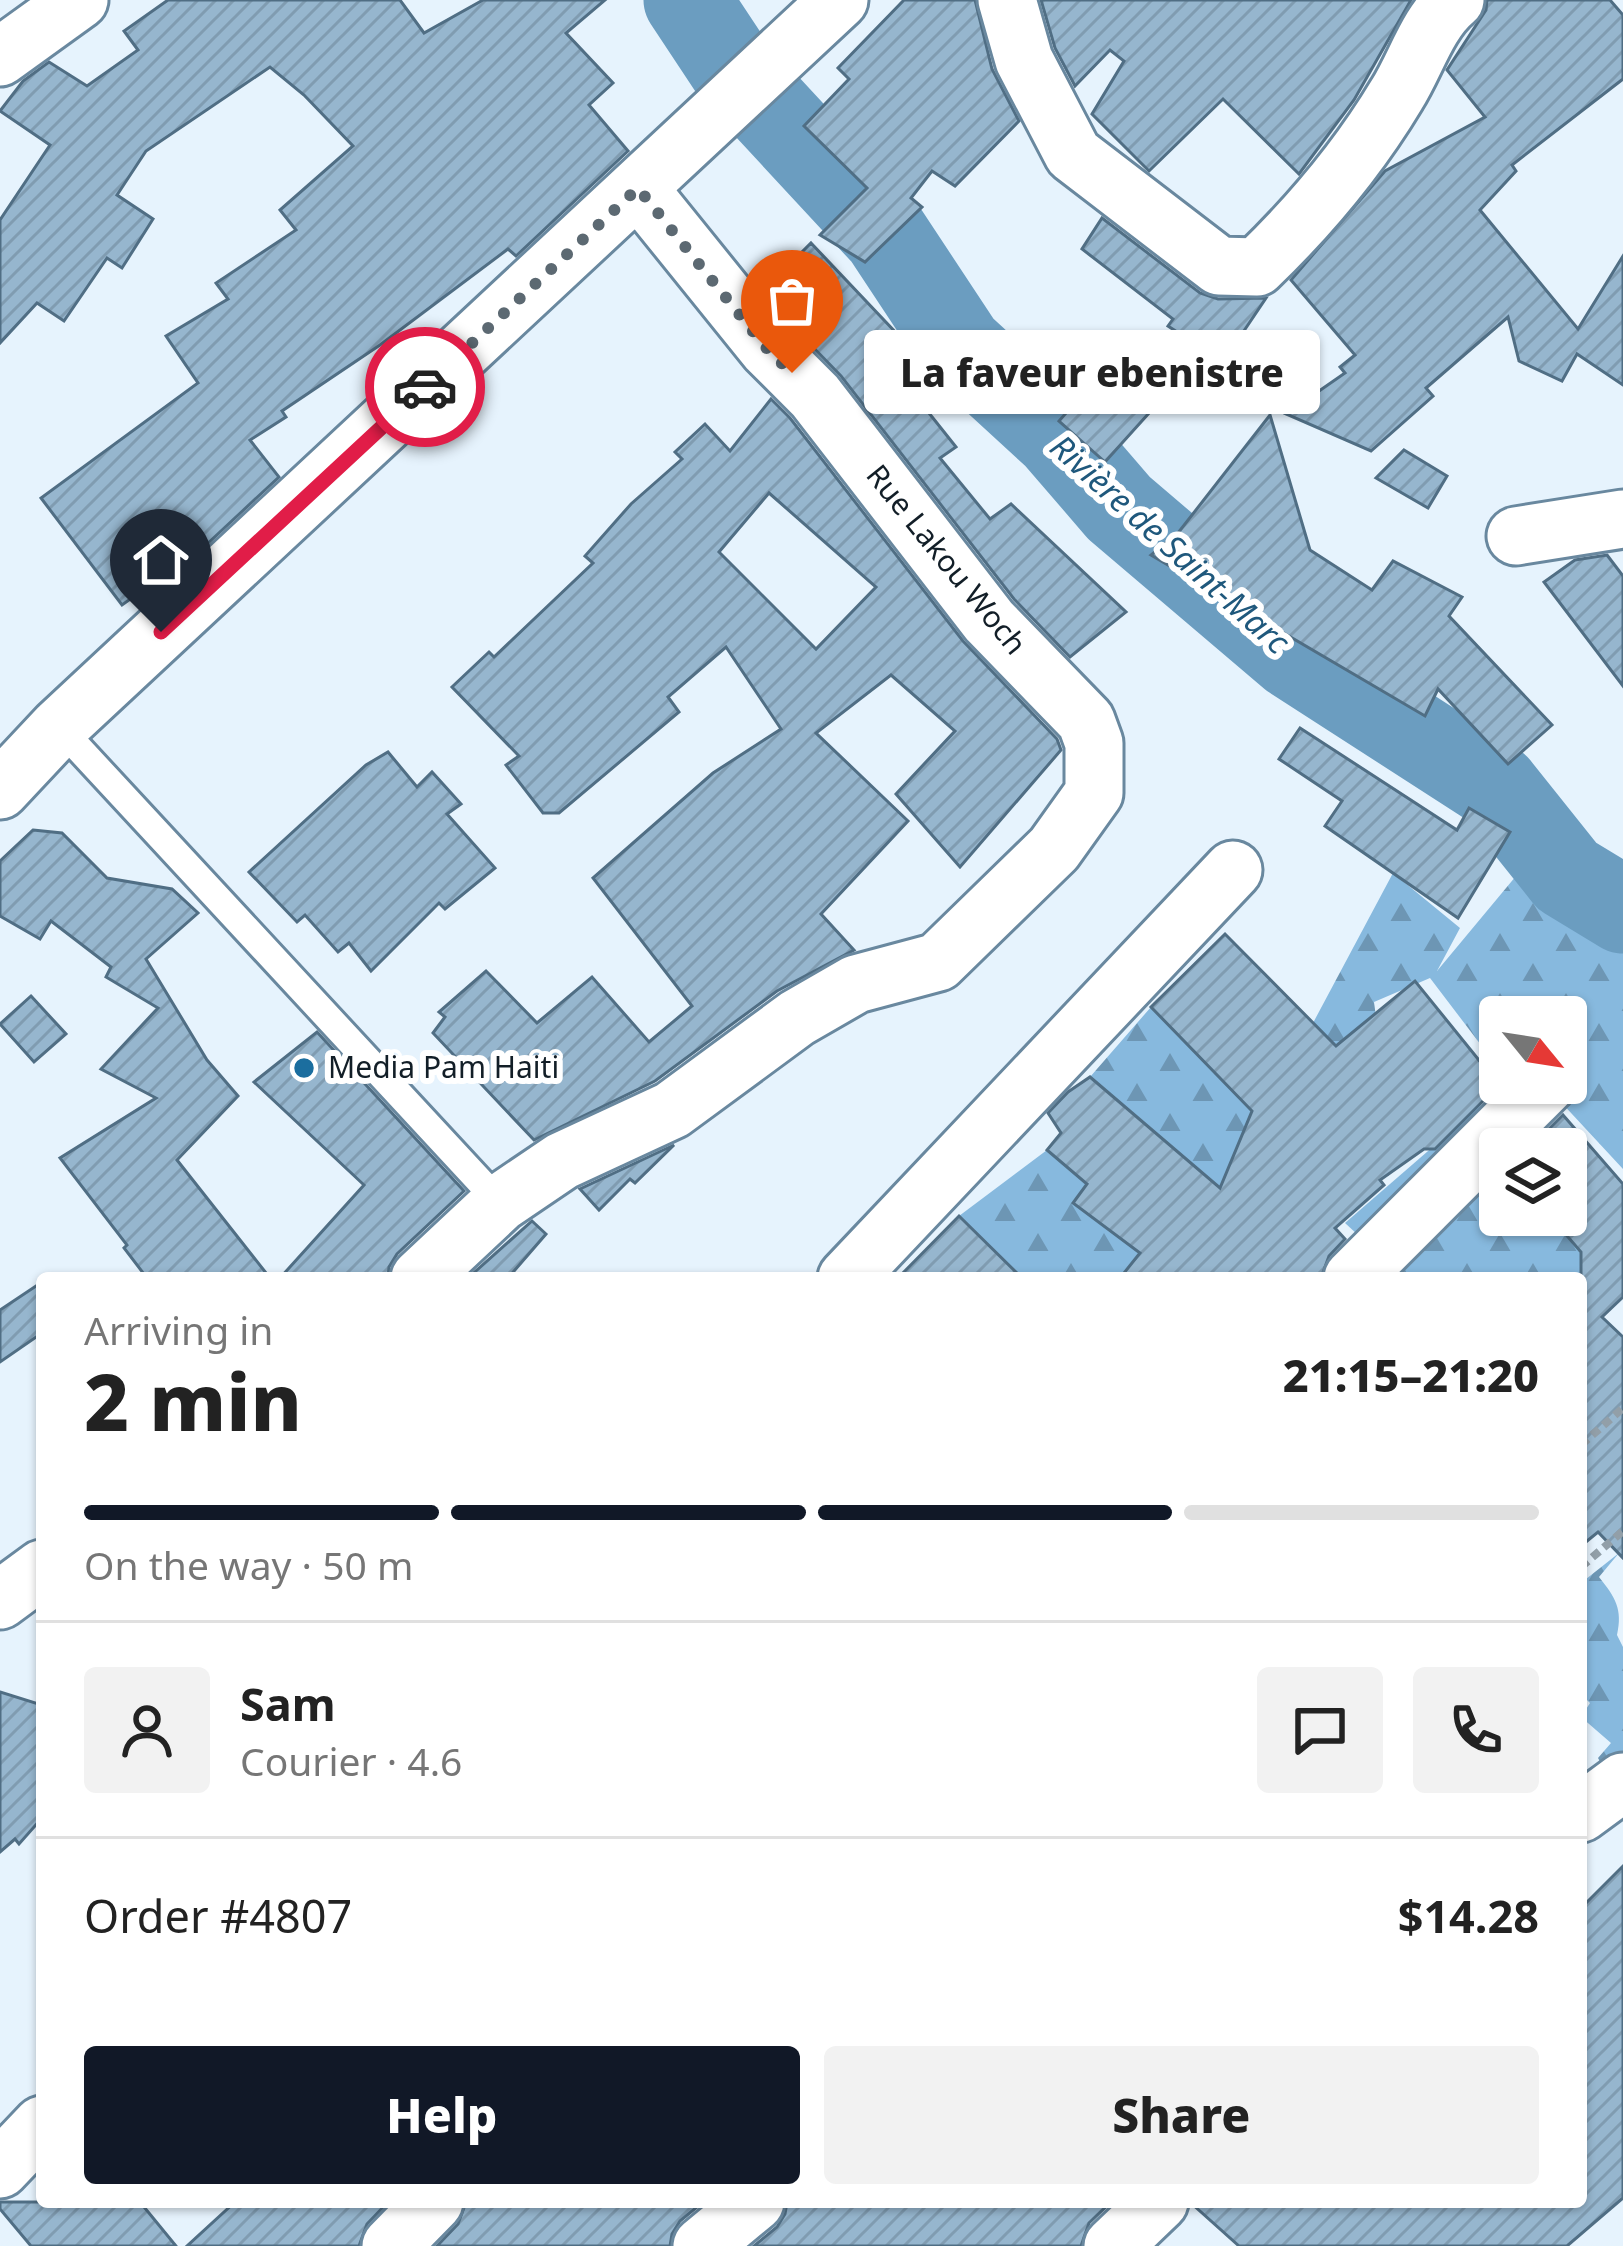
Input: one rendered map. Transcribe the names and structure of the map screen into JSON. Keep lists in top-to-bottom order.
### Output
{
  "streets": {
    "street": ["Rue Lakou Woch"]
  },
  "water": ["Rivière de Saint-Marc"],
  "places": ["La faveur ebenistre", "Media Pam Haiti"],
  "north": "bottom right",
  "page": {
    "bubble": "La faveur ebenistre",
    "heading": ["2 min", "Arriving in", "21:15–21:20"],
    "panel": [
      "Sam",
      "Courier · 4.6",
      "Order #4807",
      "$14.28"
    ],
    "bar": "On the way · 50 m",
    "buttons": ["Help", "Share"]
  }
}
